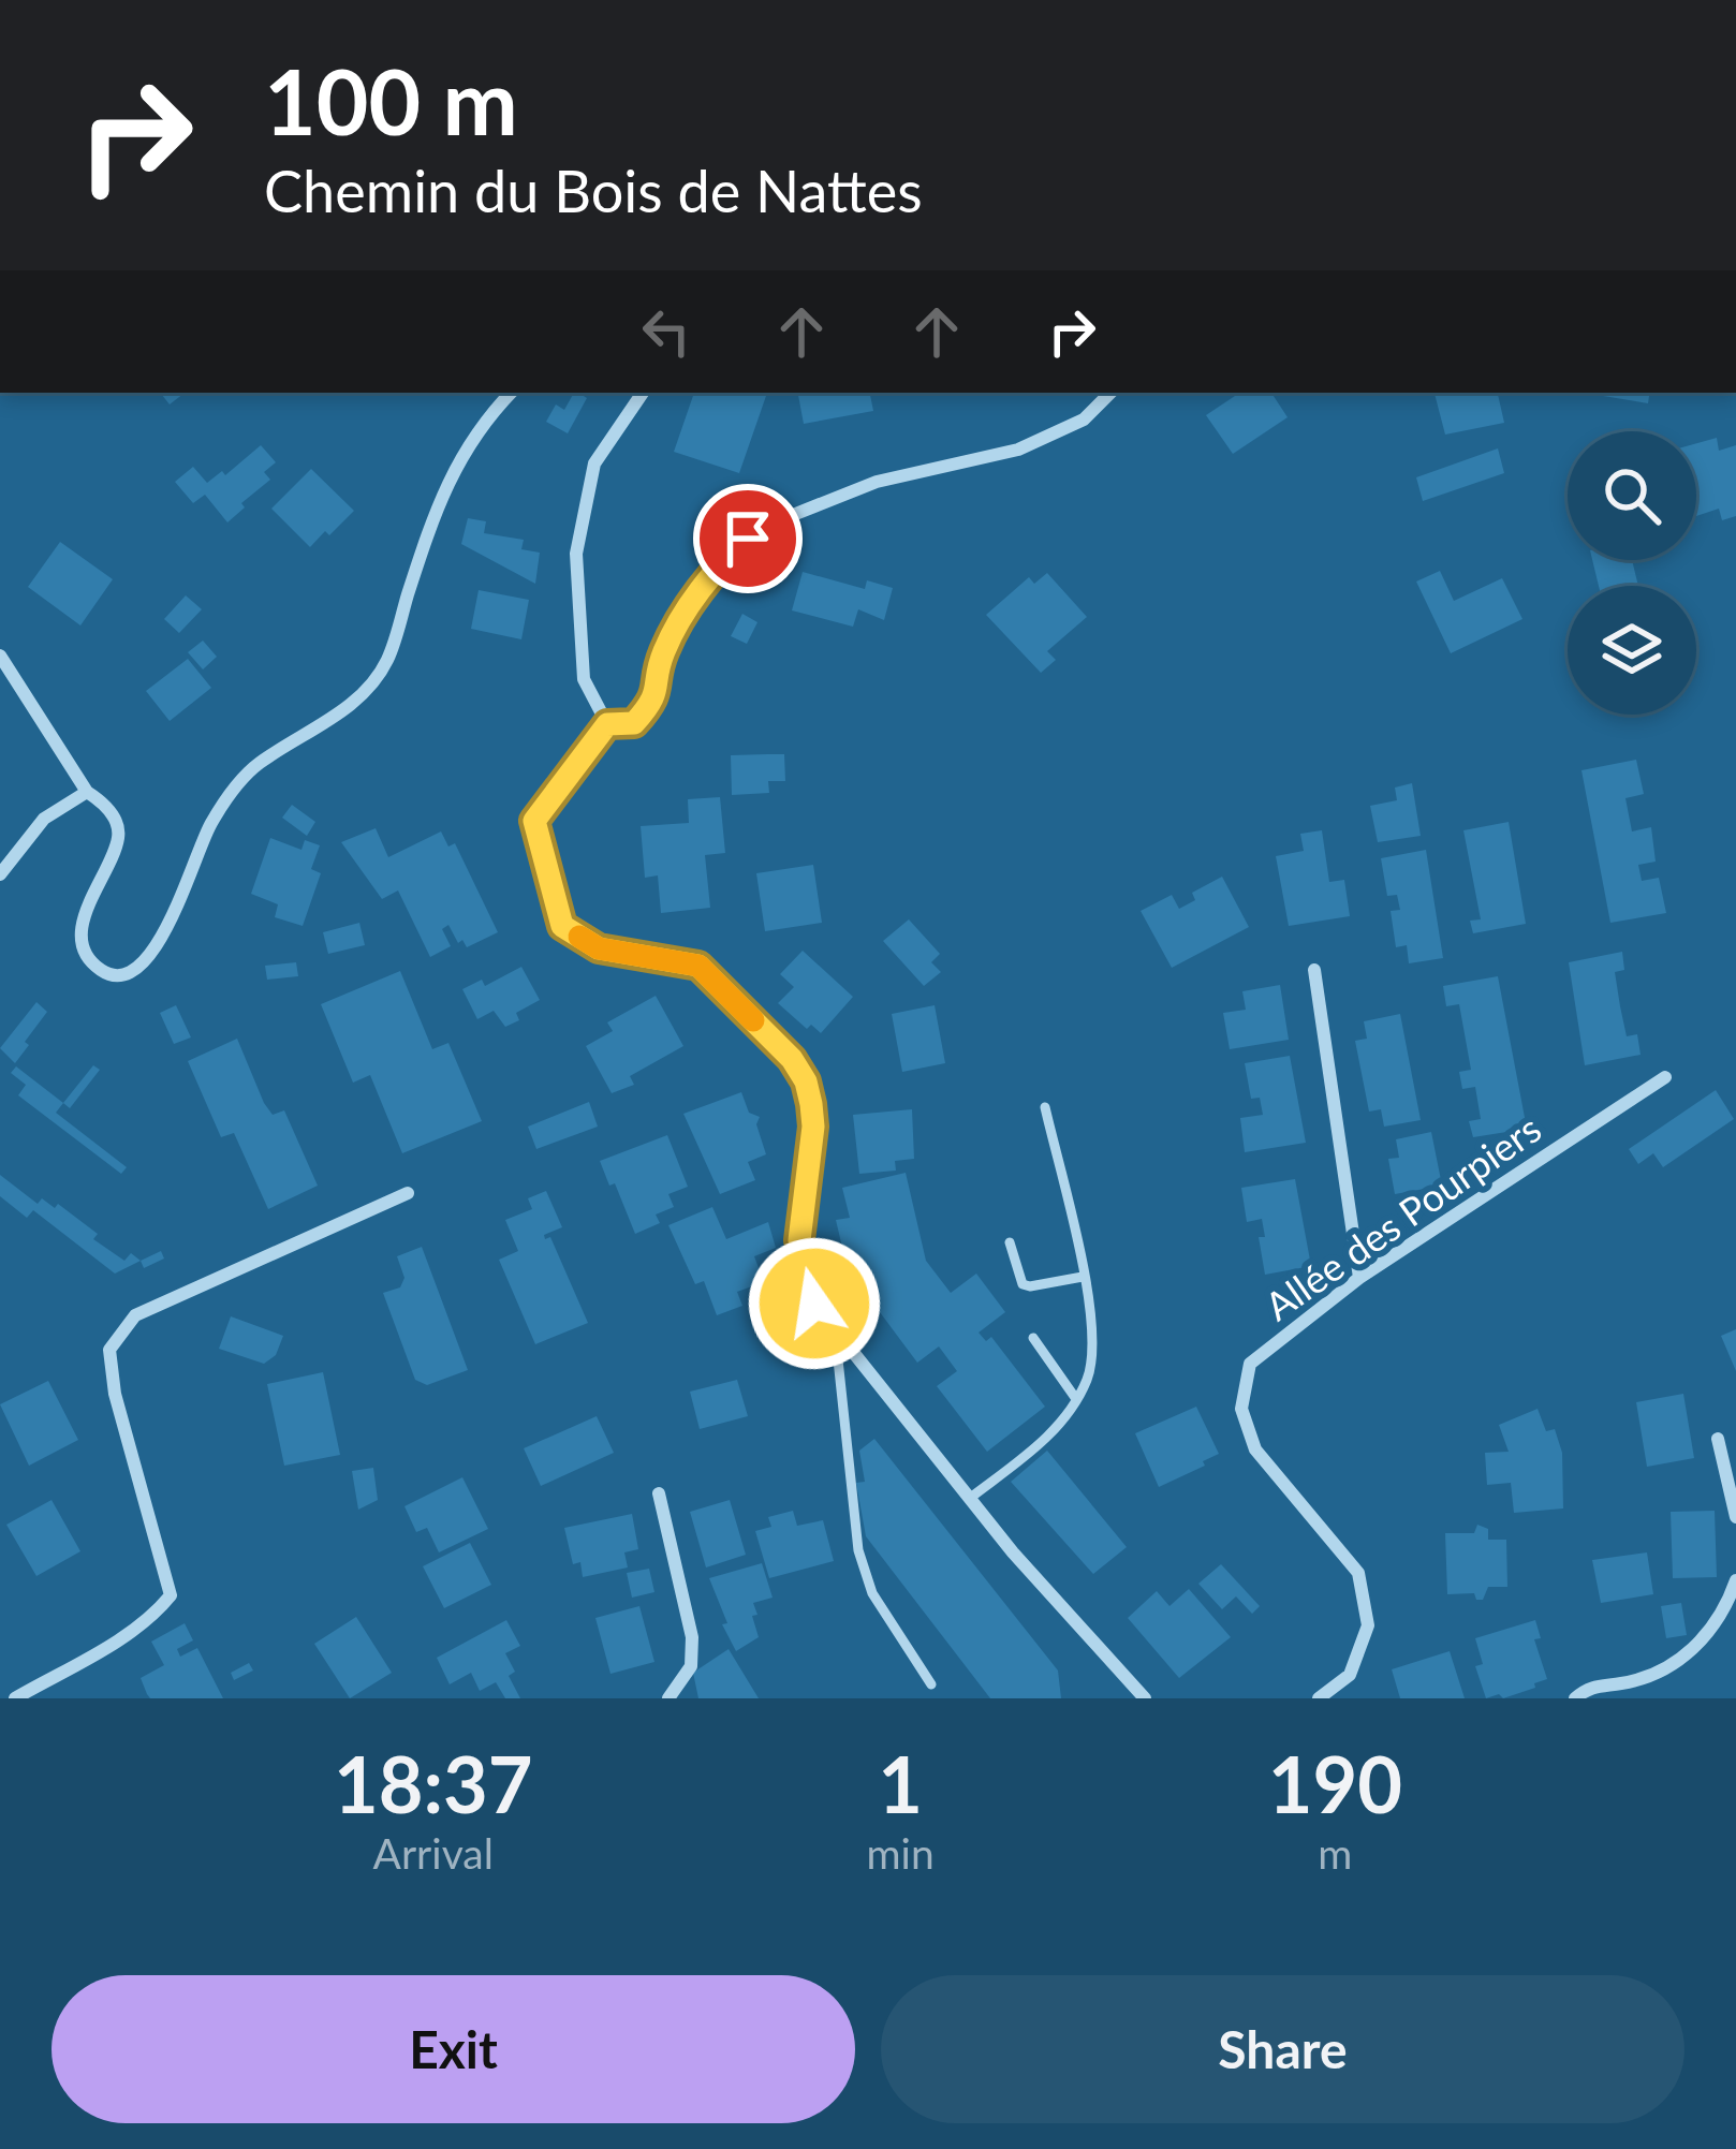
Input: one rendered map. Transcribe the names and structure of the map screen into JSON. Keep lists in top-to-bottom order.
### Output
{
  "streets": {
    "street": ["Allée des Pourpiers"]
  },
  "page": {
    "turn": ["100 m", "Chemin du Bois de Nattes"],
    "eta": [
      "18:37",
      "Arrival",
      "1",
      "min",
      "190",
      "m"
    ],
    "buttons": ["Exit", "Share"]
  }
}
